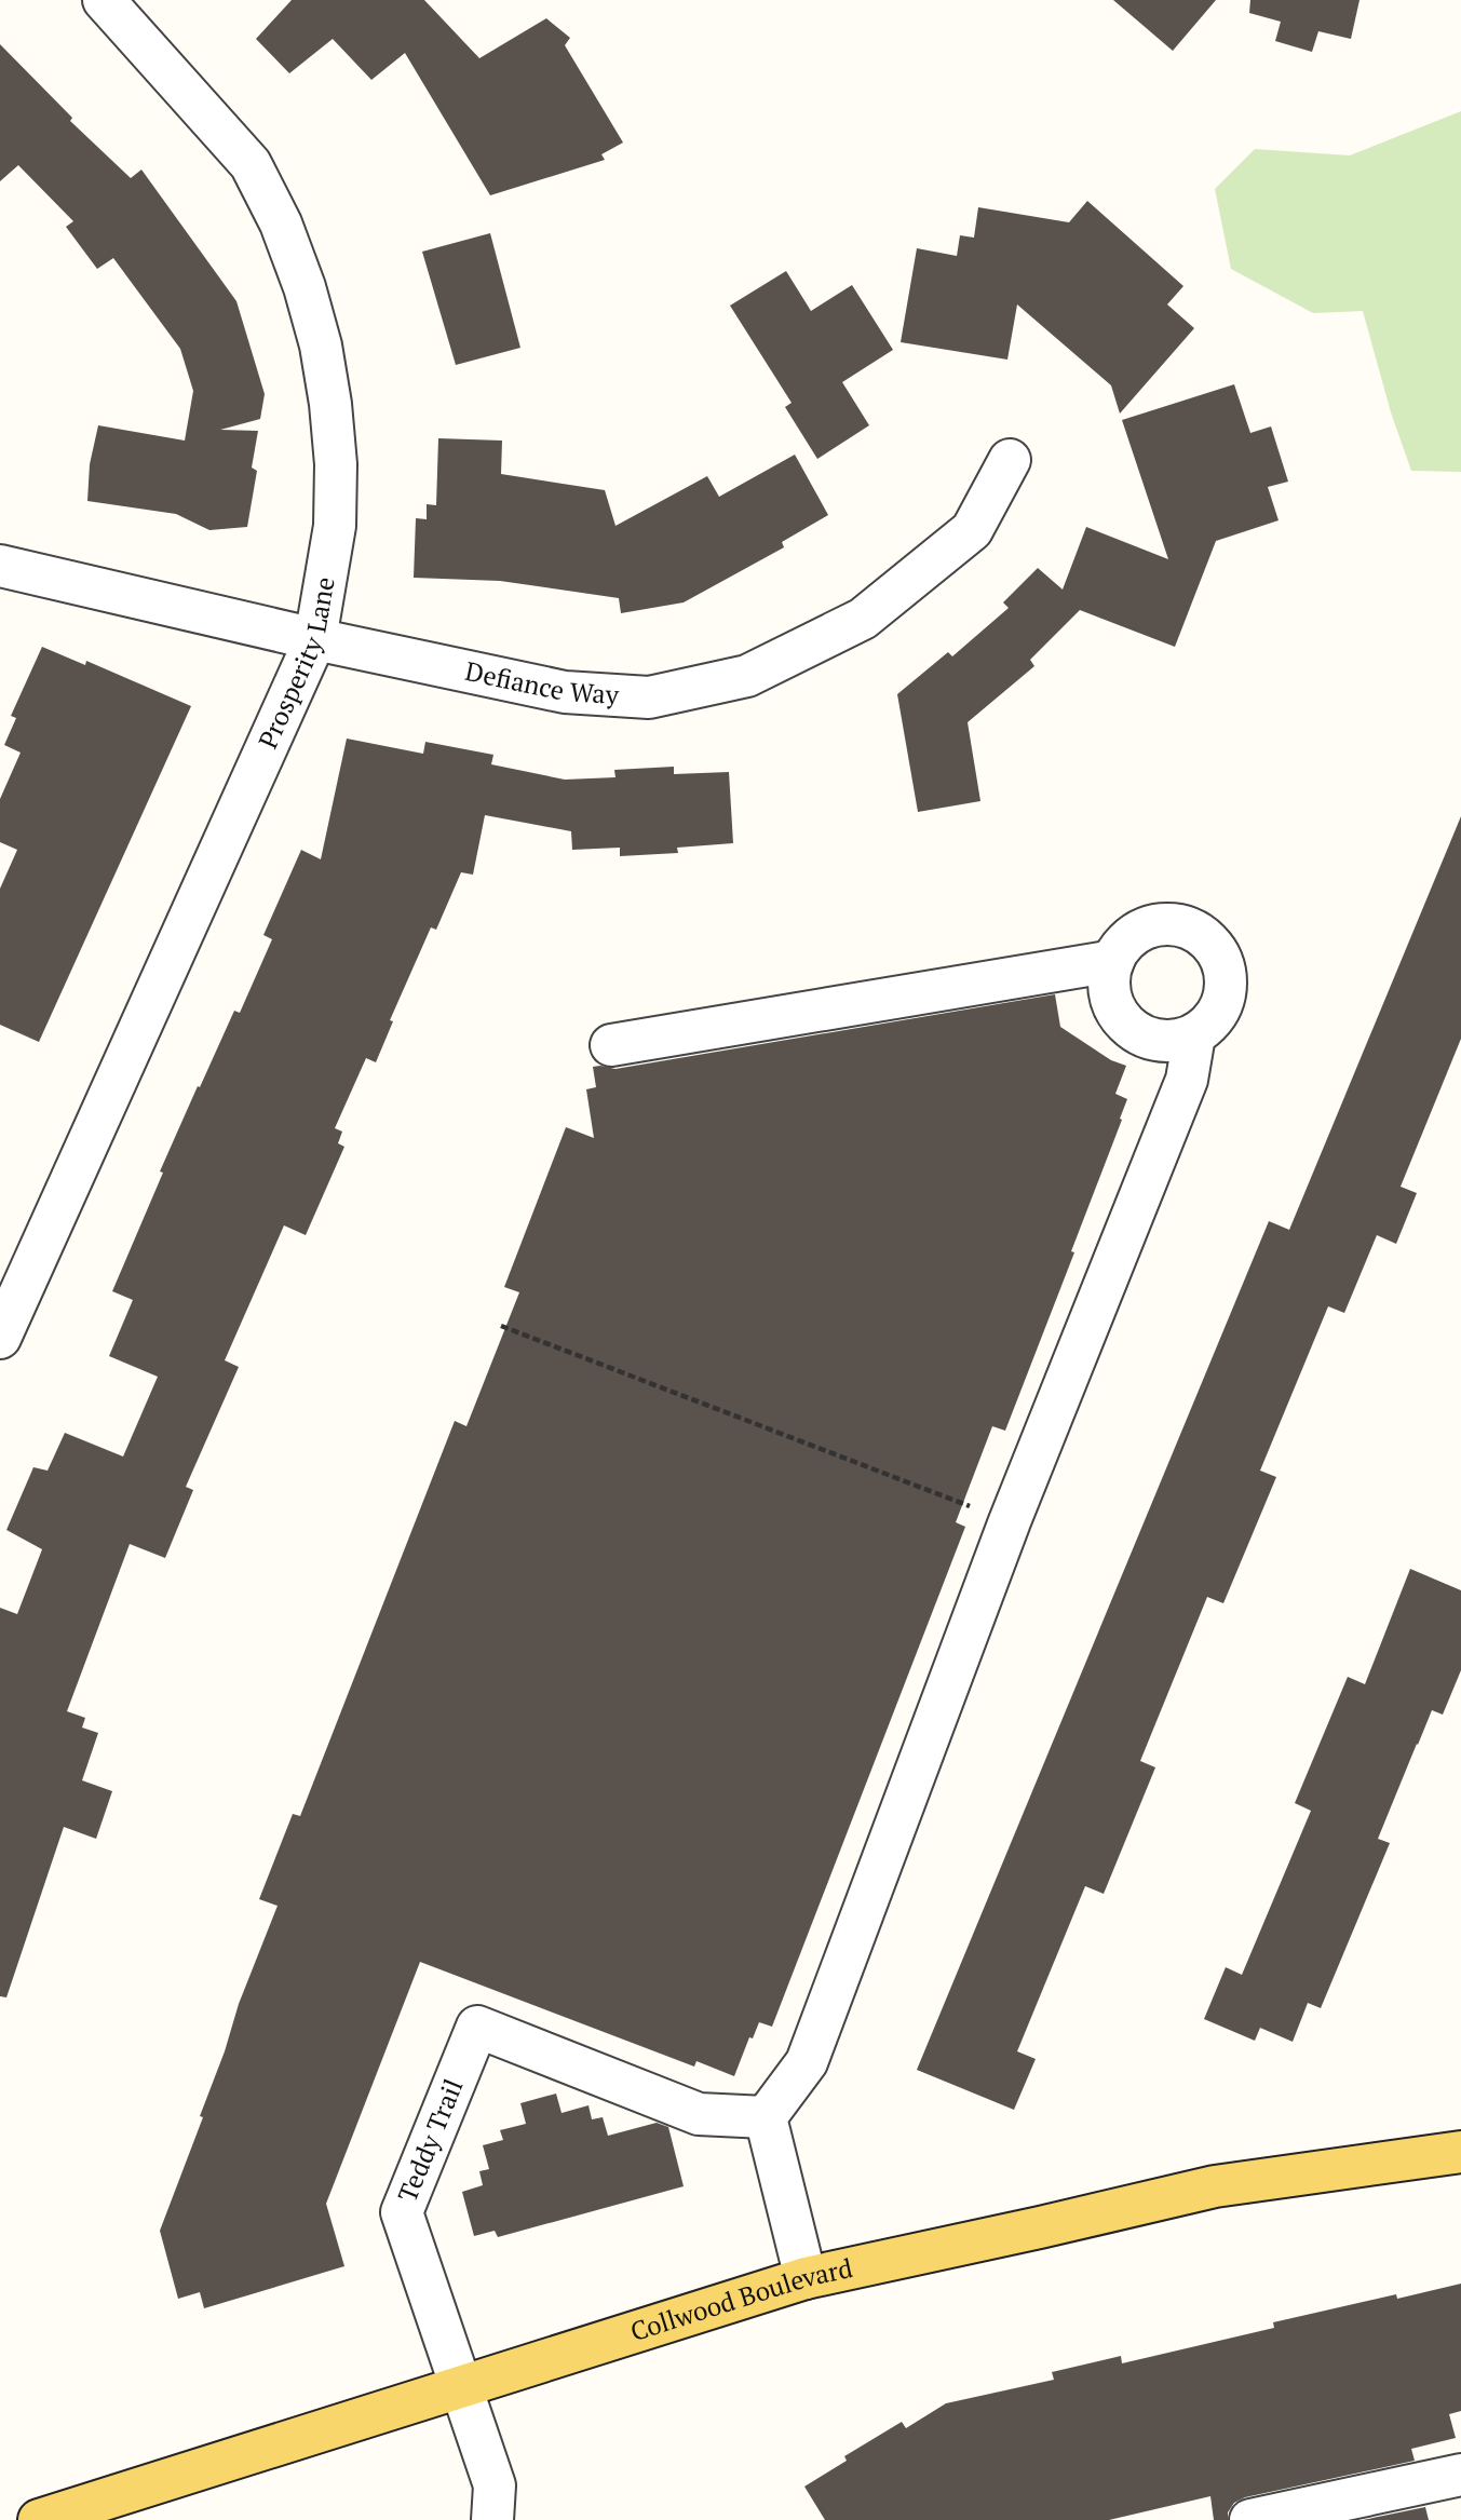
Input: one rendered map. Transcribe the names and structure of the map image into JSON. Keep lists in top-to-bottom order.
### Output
{
  "streets": {
    "main road": ["Collwood Boulevard"],
    "street": ["Prosperity Lane", "Defiance Way", "Teddy Trail"]
  },
  "crossings": [
    ["Prosperity Lane", "Defiance Way"],
    ["Teddy Trail", "Collwood Boulevard"]
  ]
}
